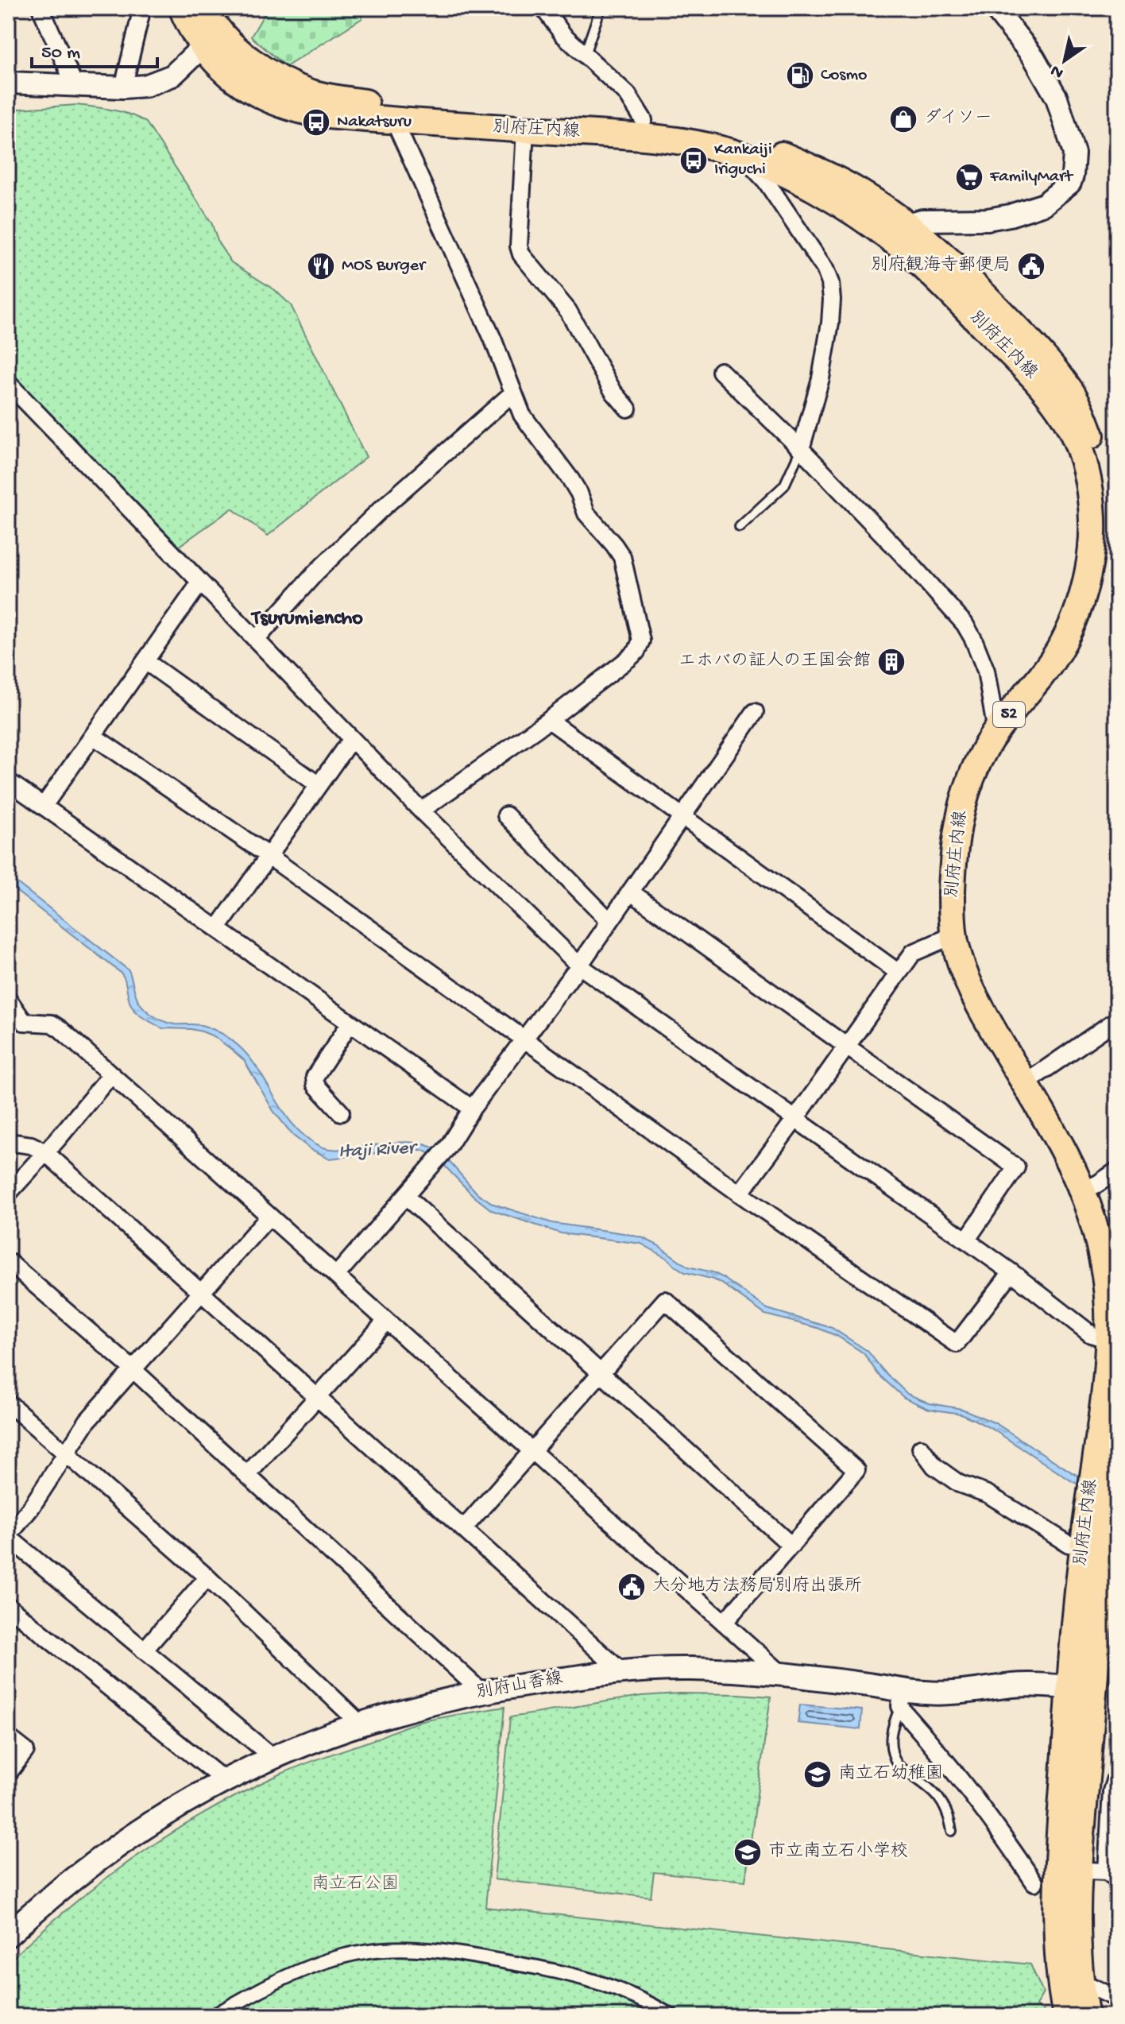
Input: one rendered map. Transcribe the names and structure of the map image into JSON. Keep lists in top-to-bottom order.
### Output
{
  "streets": {
    "main road": ["別府庄内線", "52", "別府山香線"]
  },
  "crossings": [
    ["別府庄内線", "別府山香線"]
  ],
  "districts": ["Tsurumiencho"],
  "water": ["Itaji River"],
  "parks": ["南立石公園"],
  "places": {
    "fuel station": ["Cosmo"],
    "shop": ["ダイソー"],
    "bus stop": ["Nakatsuru", "Kankaiji Iriguchi"],
    "supermarket": ["FamilyMart"],
    "restaurant": ["MOS Burger"],
    "public building": ["別府観海寺郵便局", "大分地方法務局別府出張所"],
    "building": ["エホバの証人の王国会館"],
    "school or university": ["南立石幼稚園", "市立南立石小学校"]
  },
  "scale_bar": "50 m",
  "north": "bottom left"
}
